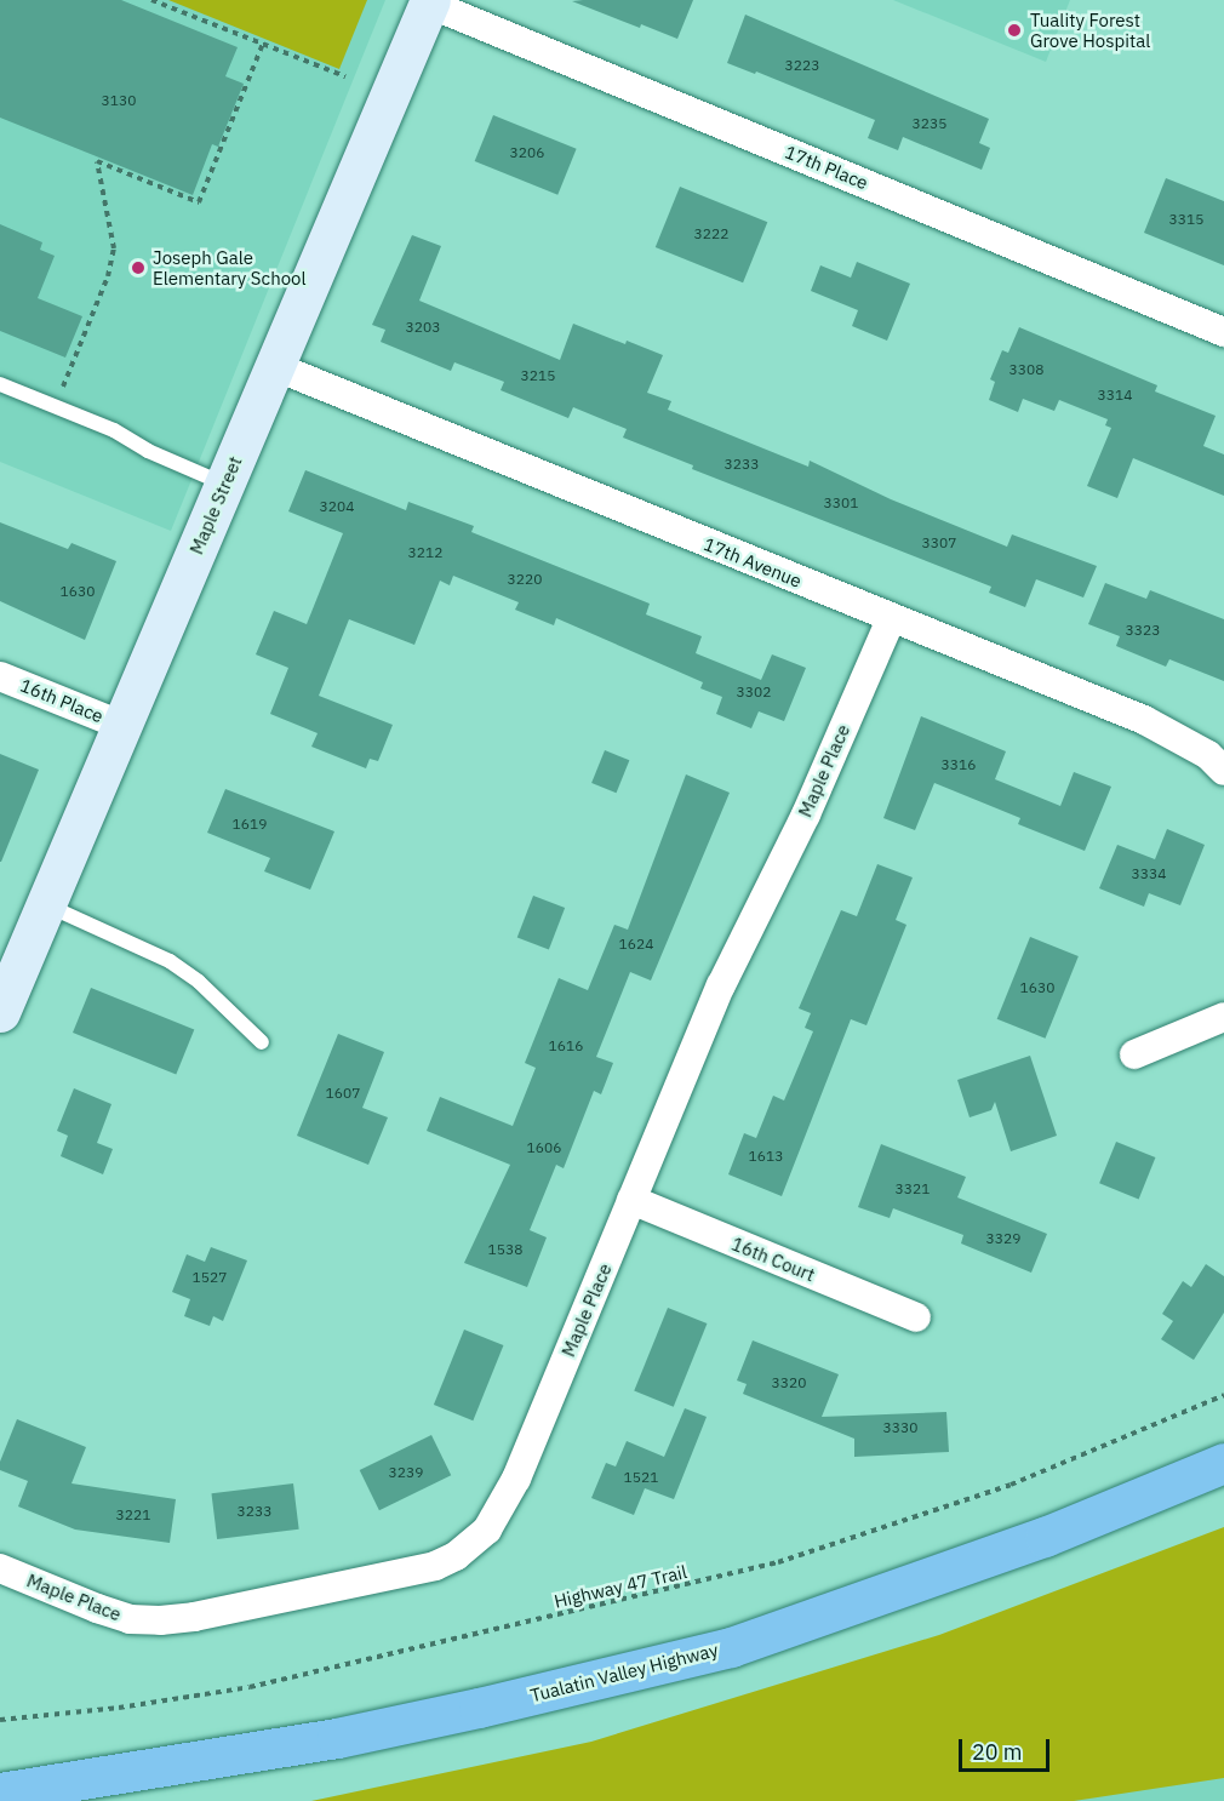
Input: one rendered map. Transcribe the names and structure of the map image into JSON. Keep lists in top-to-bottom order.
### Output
{
  "streets": {
    "highway": ["Tualatin Valley Highway"],
    "street": [
      "17th Place",
      "Maple Street",
      "17th Avenue",
      "16th Place",
      "Maple Place",
      "16th Court"
    ],
    "path": ["Highway 47 Trail"]
  },
  "crossings": [
    ["17th Place", "Maple Street"],
    ["Maple Street", "17th Avenue"],
    ["Maple Street", "16th Place"],
    ["17th Avenue", "Maple Place"],
    ["Maple Place", "16th Court"]
  ],
  "places": ["Tuality Forest Grove Hospital", "Joseph Gale Elementary School"],
  "house_numbers": [
    "3223",
    "3130",
    "3235",
    "3206",
    "3315",
    "3222",
    "3203",
    "3308",
    "3215",
    "3314",
    "3233",
    "3301",
    "3204",
    "3307",
    "3212",
    "3220",
    "1630",
    "3323",
    "3302",
    "3316",
    "1619",
    "3334",
    "1624",
    "1630",
    "1616",
    "1607",
    "1606",
    "1613",
    "3321",
    "3329",
    "1538",
    "1527",
    "3320",
    "3330",
    "3239",
    "1521",
    "3233",
    "3221"
  ],
  "scale_bar": "20 m"
}
